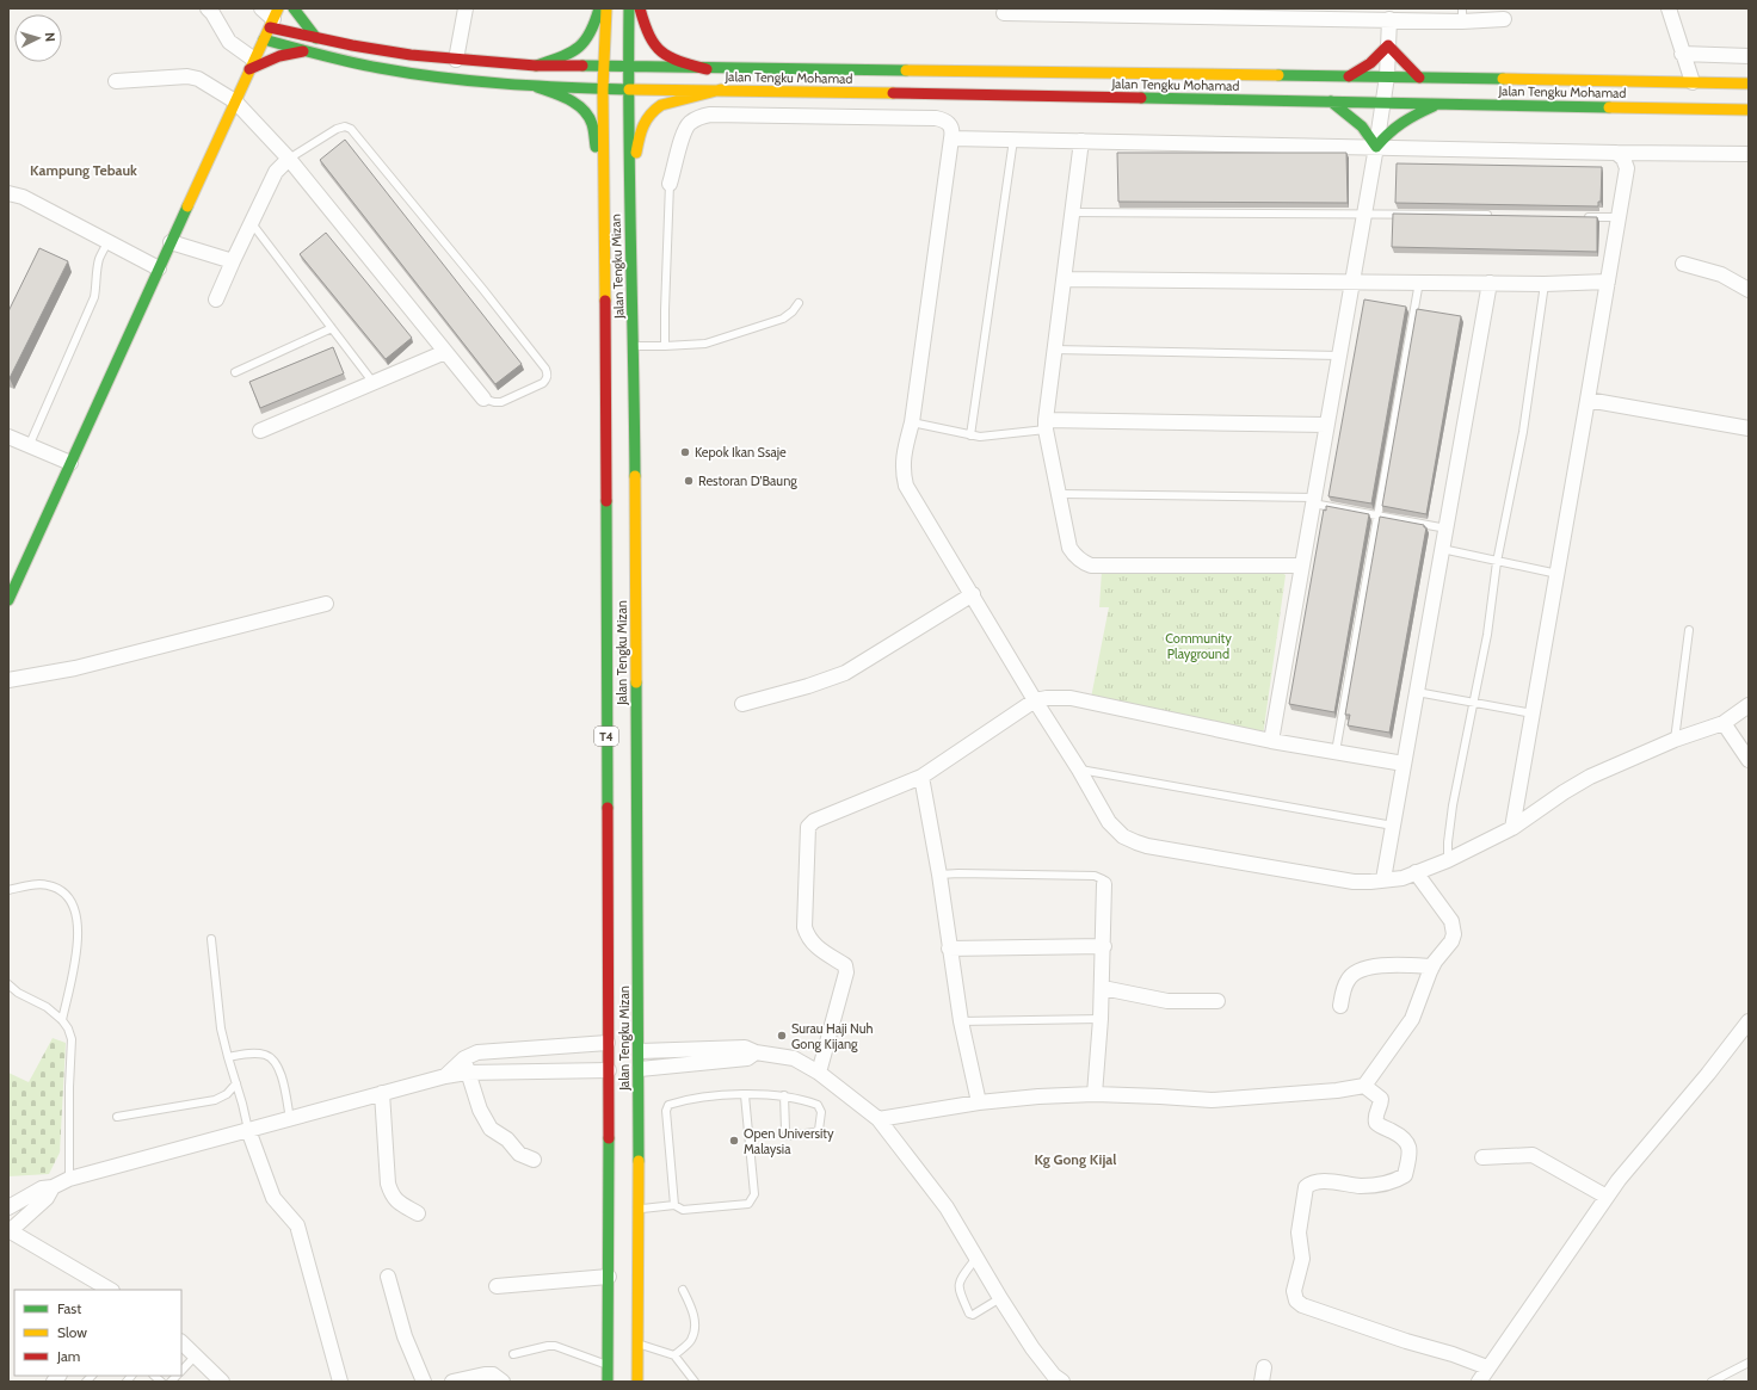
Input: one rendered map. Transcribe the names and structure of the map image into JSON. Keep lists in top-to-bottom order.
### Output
{
  "streets": {
    "main road": ["Jalan Tengku Mohamad", "Jalan Tengku Mizan", "T4"]
  },
  "crossings": [
    ["Jalan Tengku Mohamad", "Jalan Tengku Mizan"]
  ],
  "districts": ["Kampung Tebauk", "Kg Gong Kijal"],
  "parks": ["Community Playground"],
  "places": [
    "Kepok Ikan Ssaje",
    "Restoran D'Baung",
    "Surau Haji Nuh Gong Kijang",
    "Open University Malaysia"
  ],
  "legend": ["Fast", "Slow", "Jam"],
  "north": "right"
}
